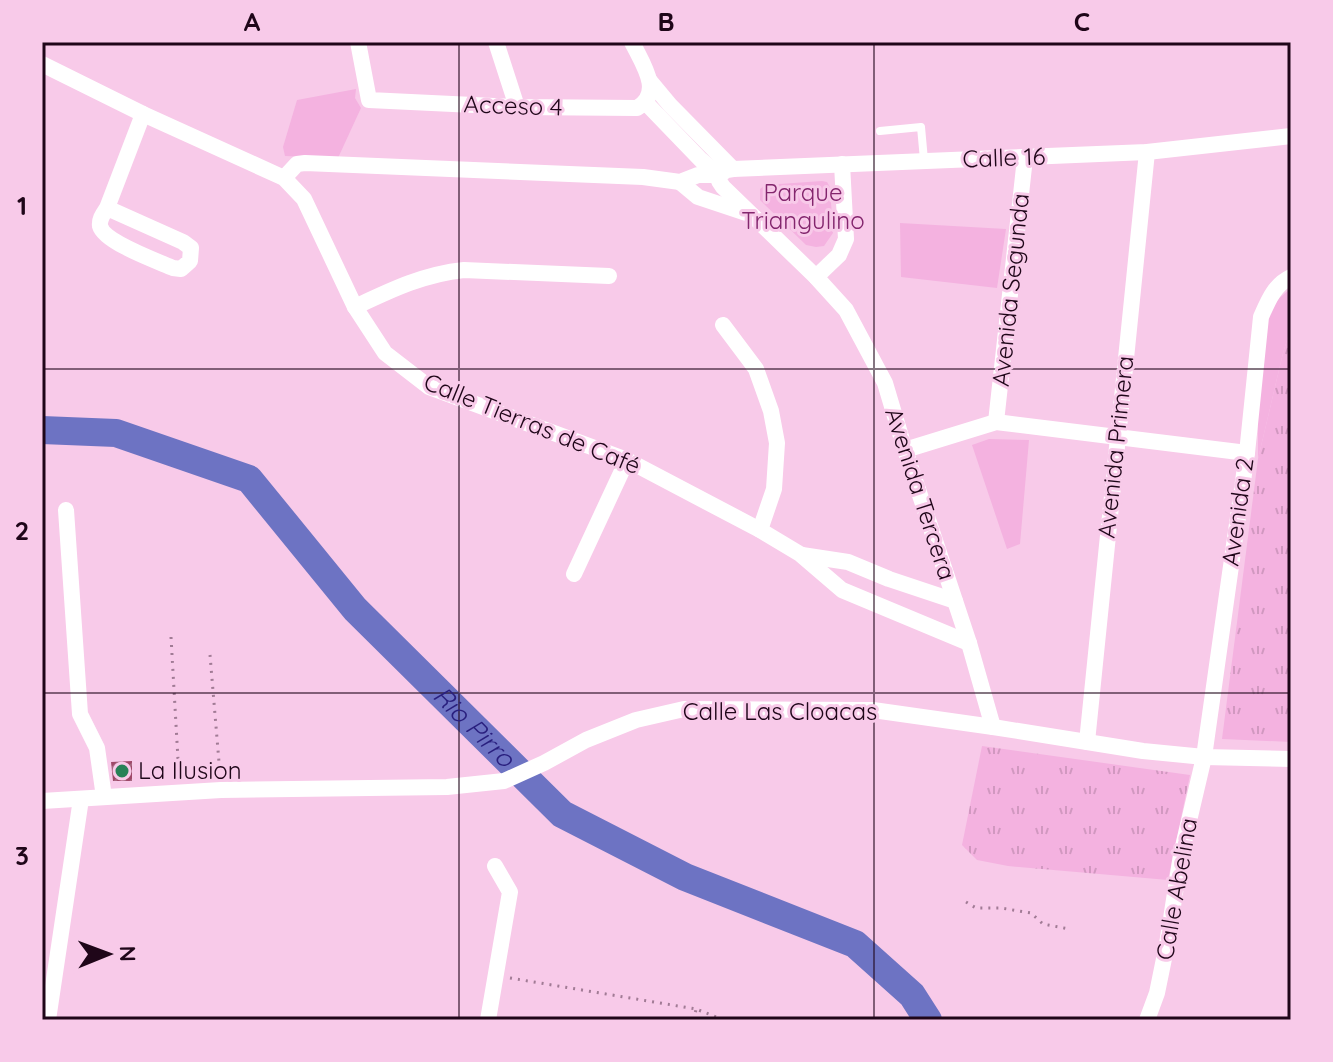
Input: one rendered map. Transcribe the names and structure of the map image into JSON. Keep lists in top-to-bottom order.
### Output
{
  "streets": {
    "street": [
      "Acceso 4",
      "Calle 16",
      "Avenida Segunda",
      "Calle Tierras de Café",
      "Avenida Primera",
      "Avenida Tercera",
      "Avenida 2",
      "Calle Las Cloacas",
      "Calle Abelina"
    ]
  },
  "crossings": [
    ["Acceso 4", "Avenida Tercera"],
    ["Calle 16", "Avenida Segunda"],
    ["Calle 16", "Avenida Primera"],
    ["Calle 16", "Avenida Tercera"],
    ["Calle Tierras de Café", "Avenida Tercera"],
    ["Avenida Primera", "Calle Las Cloacas"],
    ["Avenida Tercera", "Calle Las Cloacas"],
    ["Avenida 2", "Calle Las Cloacas"],
    ["Avenida 2", "Calle Abelina"],
    ["Calle Las Cloacas", "Calle Abelina"]
  ],
  "water": ["Rio Pirro"],
  "parks": ["Parque Triangulino"],
  "places": ["La Ilusion"],
  "north": "right",
  "grid": {
    "columns": ["A", "B", "C"],
    "rows": ["1", "2", "3"]
  }
}
